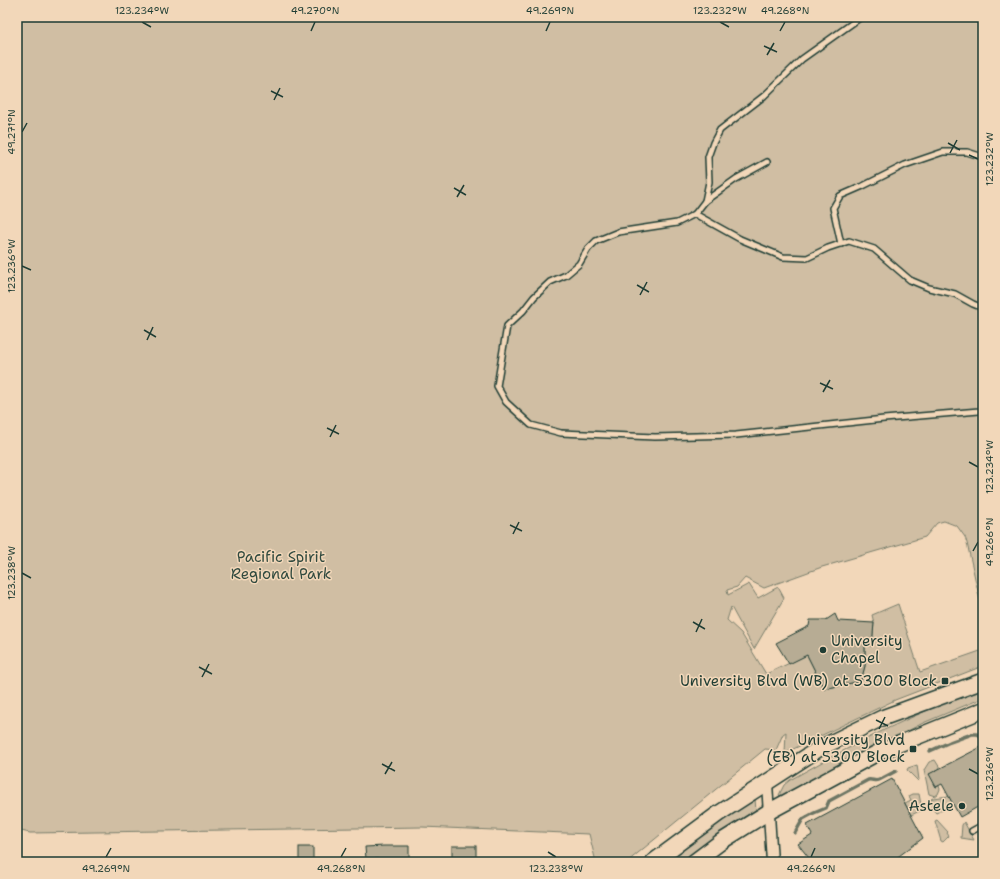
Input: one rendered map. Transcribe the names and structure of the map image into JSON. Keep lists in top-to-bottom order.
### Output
{
  "parks": ["Pacific Spirit Regional Park"],
  "places": {
    "other": ["University Chapel", "Astele"],
    "transit": ["University Blvd (WB) at 5300 Block", "University Blvd (EB) at 5300 Block"]
  },
  "coordinates": [
    "123.234°W",
    "49.270°N",
    "49.269°N",
    "123.232°W",
    "49.268°N",
    "49.271°N",
    "123.236°W",
    "49.266°N",
    "123.238°W"
  ]
}
